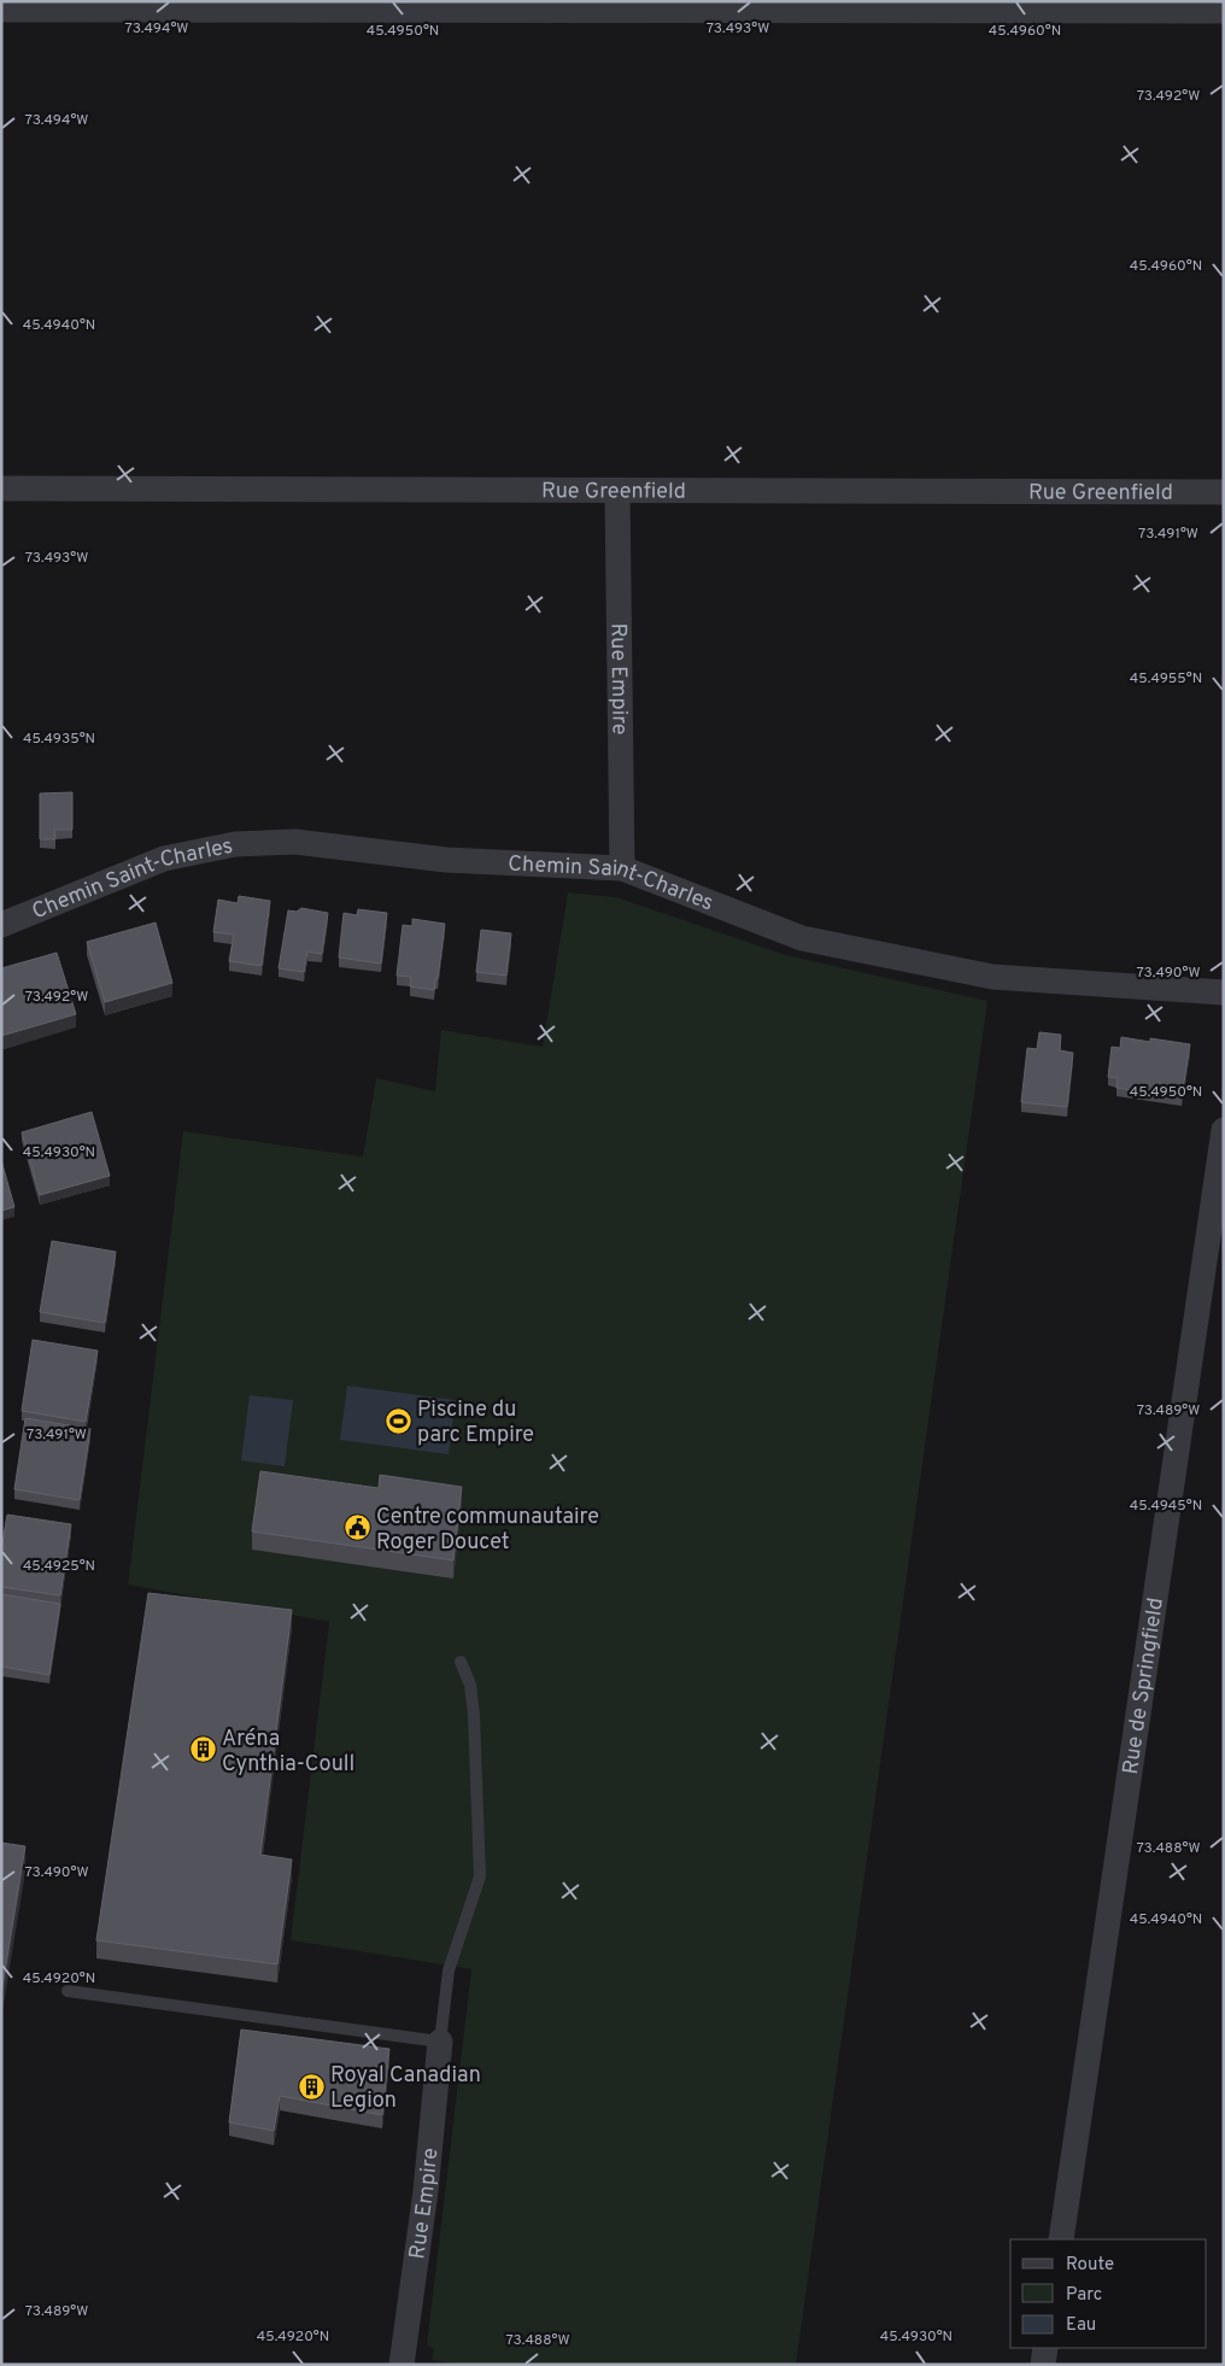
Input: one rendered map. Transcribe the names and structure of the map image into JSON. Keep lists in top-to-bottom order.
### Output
{
  "streets": {
    "street": [
      "Rue Greenfield",
      "Rue Empire",
      "Chemin Saint-Charles",
      "Rue de Springfield"
    ]
  },
  "crossings": [
    ["Rue Greenfield", "Rue Empire"],
    ["Rue Empire", "Chemin Saint-Charles"]
  ],
  "places": {
    "sports": ["Piscine du parc Empire"],
    "public building": ["Centre communautaire Roger Doucet"],
    "building": ["Aréna Cynthia-Coull", "Royal Canadian Legion"]
  },
  "legend": ["Route", "Parc", "Eau"],
  "coordinates": [
    "73.494°W",
    "73.493°W",
    "45.4950°N",
    "45.4960°N",
    "73.492°W",
    "45.4940°N",
    "73.491°W",
    "45.4955°N",
    "45.4935°N",
    "73.490°W",
    "45.4930°N",
    "73.489°W",
    "45.4945°N",
    "45.4925°N",
    "73.488°W",
    "45.4920°N"
  ]
}
